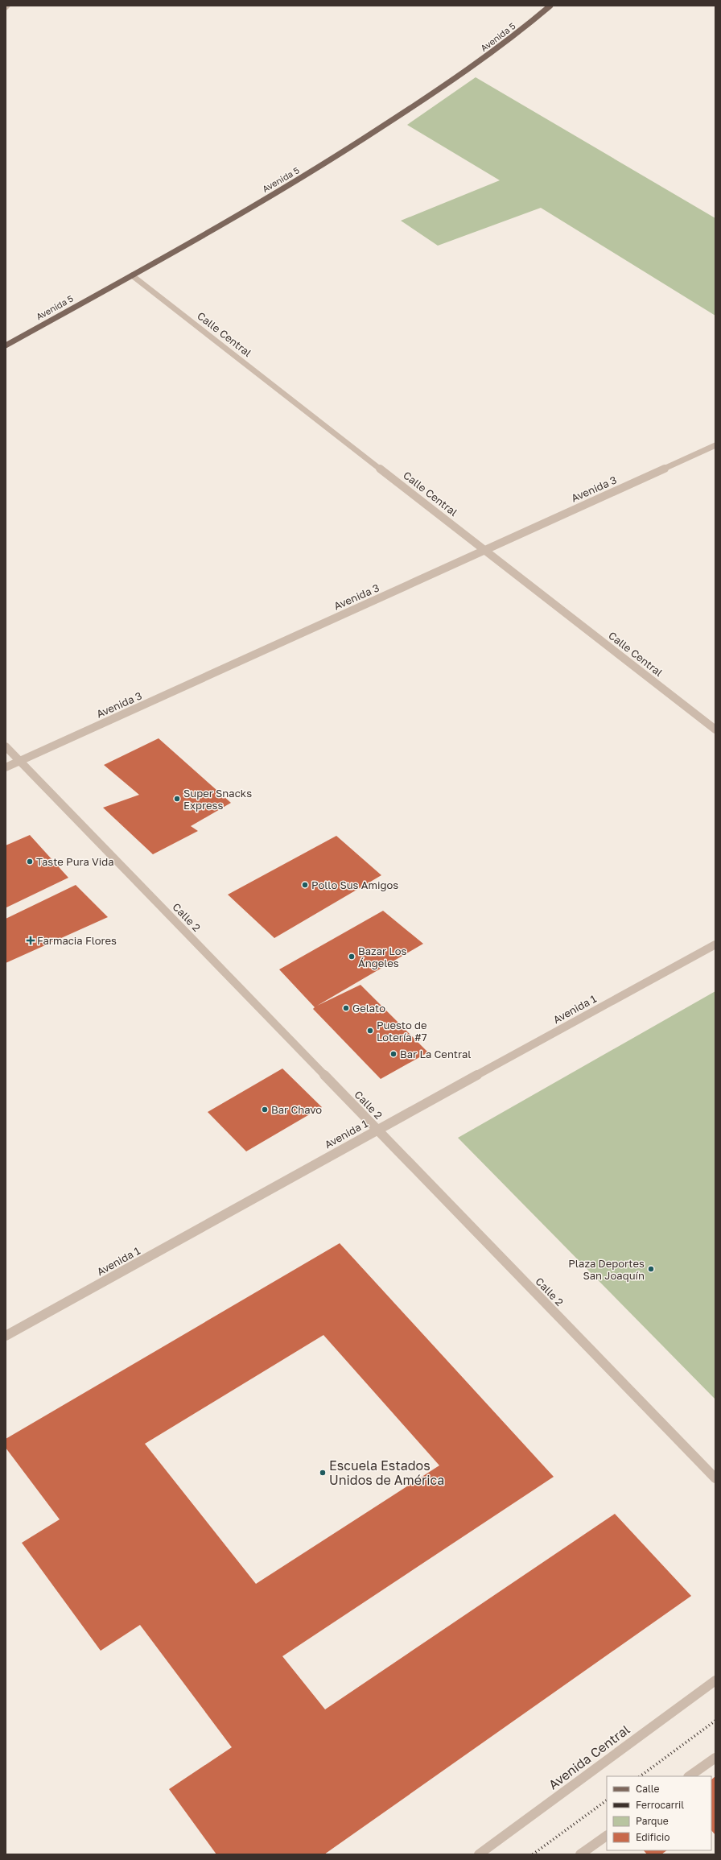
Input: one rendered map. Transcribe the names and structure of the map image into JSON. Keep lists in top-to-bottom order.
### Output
{
  "streets": {
    "main road": ["Avenida 5"],
    "street": [
      "Calle Central",
      "Avenida 3",
      "Calle 2",
      "Avenida 1",
      "Avenida Central"
    ]
  },
  "crossings": [
    ["Avenida 5", "Calle Central"],
    ["Calle Central", "Avenida 3"],
    ["Avenida 3", "Calle 2"],
    ["Calle 2", "Avenida 1"]
  ],
  "places": {
    "other": [
      "Super Snacks Express",
      "Taste Pura Vida",
      "Pollo Sus Amigos",
      "Bazar Los Ángeles",
      "Gelato",
      "Puesto de Lotería #7",
      "Bar La Central",
      "Bar Chavo",
      "Plaza Deportes San Joaquín",
      "Escuela Estados Unidos de América"
    ],
    "health": ["Farmacia Flores"]
  },
  "legend": [
    "Calle",
    "Ferrocarril",
    "Parque",
    "Edificio"
  ]
}
